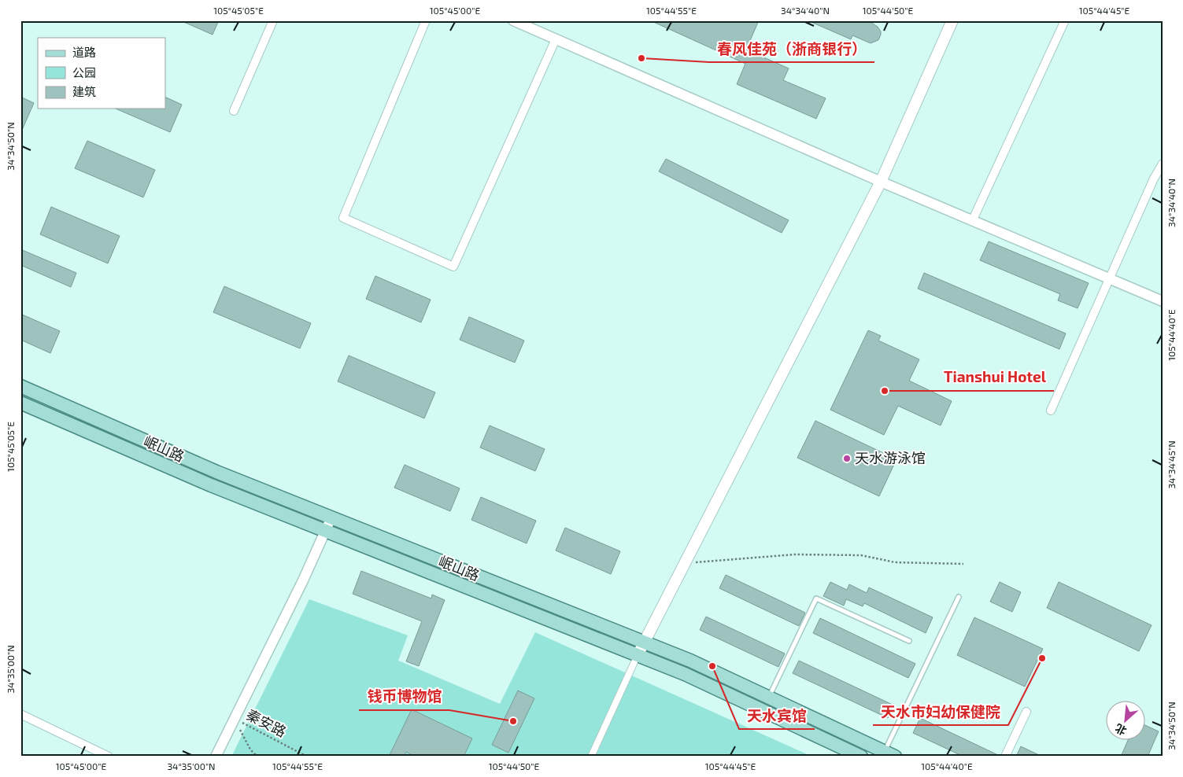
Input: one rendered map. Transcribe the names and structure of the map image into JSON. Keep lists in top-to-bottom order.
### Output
{
  "streets": {
    "main road": ["岷山路"],
    "path": ["秦安路"]
  },
  "places": [
    "春风佳苑（浙商银行）",
    "Tianshui Hotel",
    "天水游泳馆",
    "天水市妇幼保健院",
    "天水宾馆",
    "钱币博物馆"
  ],
  "legend": ["道路", "公园", "建筑"],
  "north": "bottom left",
  "coordinates": [
    "105°45'05\"E",
    "105°45'00\"E",
    "105°44'55\"E",
    "34°34'40\"N",
    "105°44'50\"E",
    "105°44'45\"E",
    "34°34'50\"N",
    "105°44'40\"E",
    "34°34'45\"N",
    "34°35'00\"N"
  ]
}
